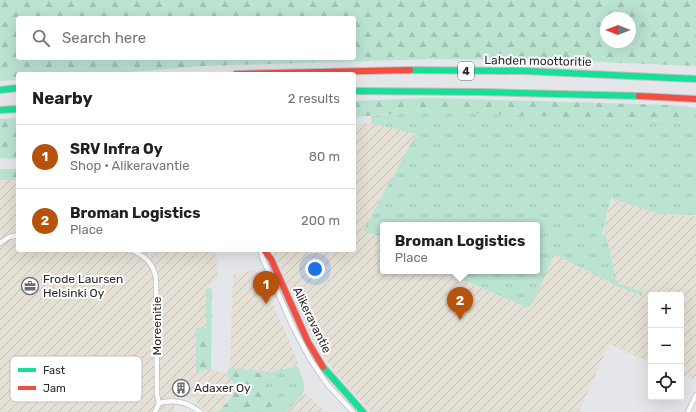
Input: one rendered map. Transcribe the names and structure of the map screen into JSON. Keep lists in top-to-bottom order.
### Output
{
  "streets": {
    "main road": ["Lahden moottoritie", "4", "Alikeravantie"],
    "street": ["Moreenitie"]
  },
  "places": {
    "office": ["Frode Laursen Helsinki Oy"],
    "building": ["Adaxer Oy"]
  },
  "legend": ["Fast", "Jam"],
  "north": "left",
  "page": {
    "search": "Search here",
    "heading": ["Nearby", "2 results"],
    "list": [
      {
        "mark": "1",
        "name": "SRV Infra Oy",
        "note": "Shop · Alikeravantie",
        "value": "80 m"
      },
      {
        "mark": "2",
        "name": "Broman Logistics",
        "note": "Place",
        "value": "200 m"
      }
    ],
    "popup": ["Broman Logistics", "Place"],
    "pins": ["1", "2"],
    "map_buttons": ["+", "−"]
  }
}
